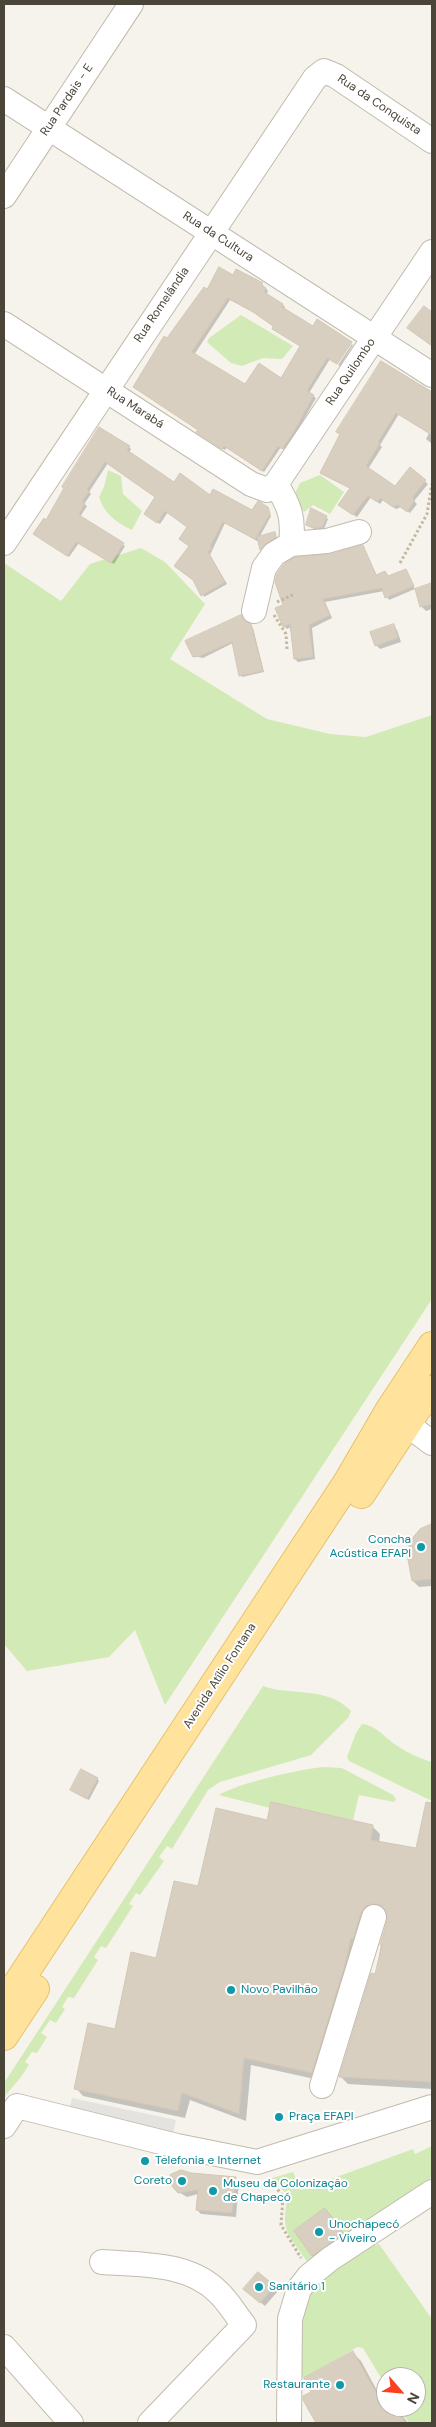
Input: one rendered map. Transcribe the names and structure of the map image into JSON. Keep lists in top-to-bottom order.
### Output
{
  "streets": {
    "main road": ["Avenida Atílio Fontana"],
    "street": [
      "Rua Pardais - E",
      "Rua da Conquista",
      "Rua da Cultura",
      "Rua Romelândia",
      "Rua Quilombo",
      "Rua Marabá"
    ]
  },
  "crossings": [
    ["Rua Pardais - E", "Rua da Cultura"],
    ["Rua da Conquista", "Rua Romelândia"],
    ["Rua da Cultura", "Rua Romelândia"],
    ["Rua da Cultura", "Rua Quilombo"],
    ["Rua Romelândia", "Rua Marabá"],
    ["Rua Quilombo", "Rua Marabá"]
  ],
  "places": [
    "Concha Acústica EFAPI",
    "Novo Pavilhão",
    "Praça EFAPI",
    "Telefonia e Internet",
    "Coreto",
    "Museu da Colonização de Chapecó",
    "Unochapecó - Viveiro",
    "Sanitário 1",
    "Restaurante"
  ],
  "north": "bottom right"
}
